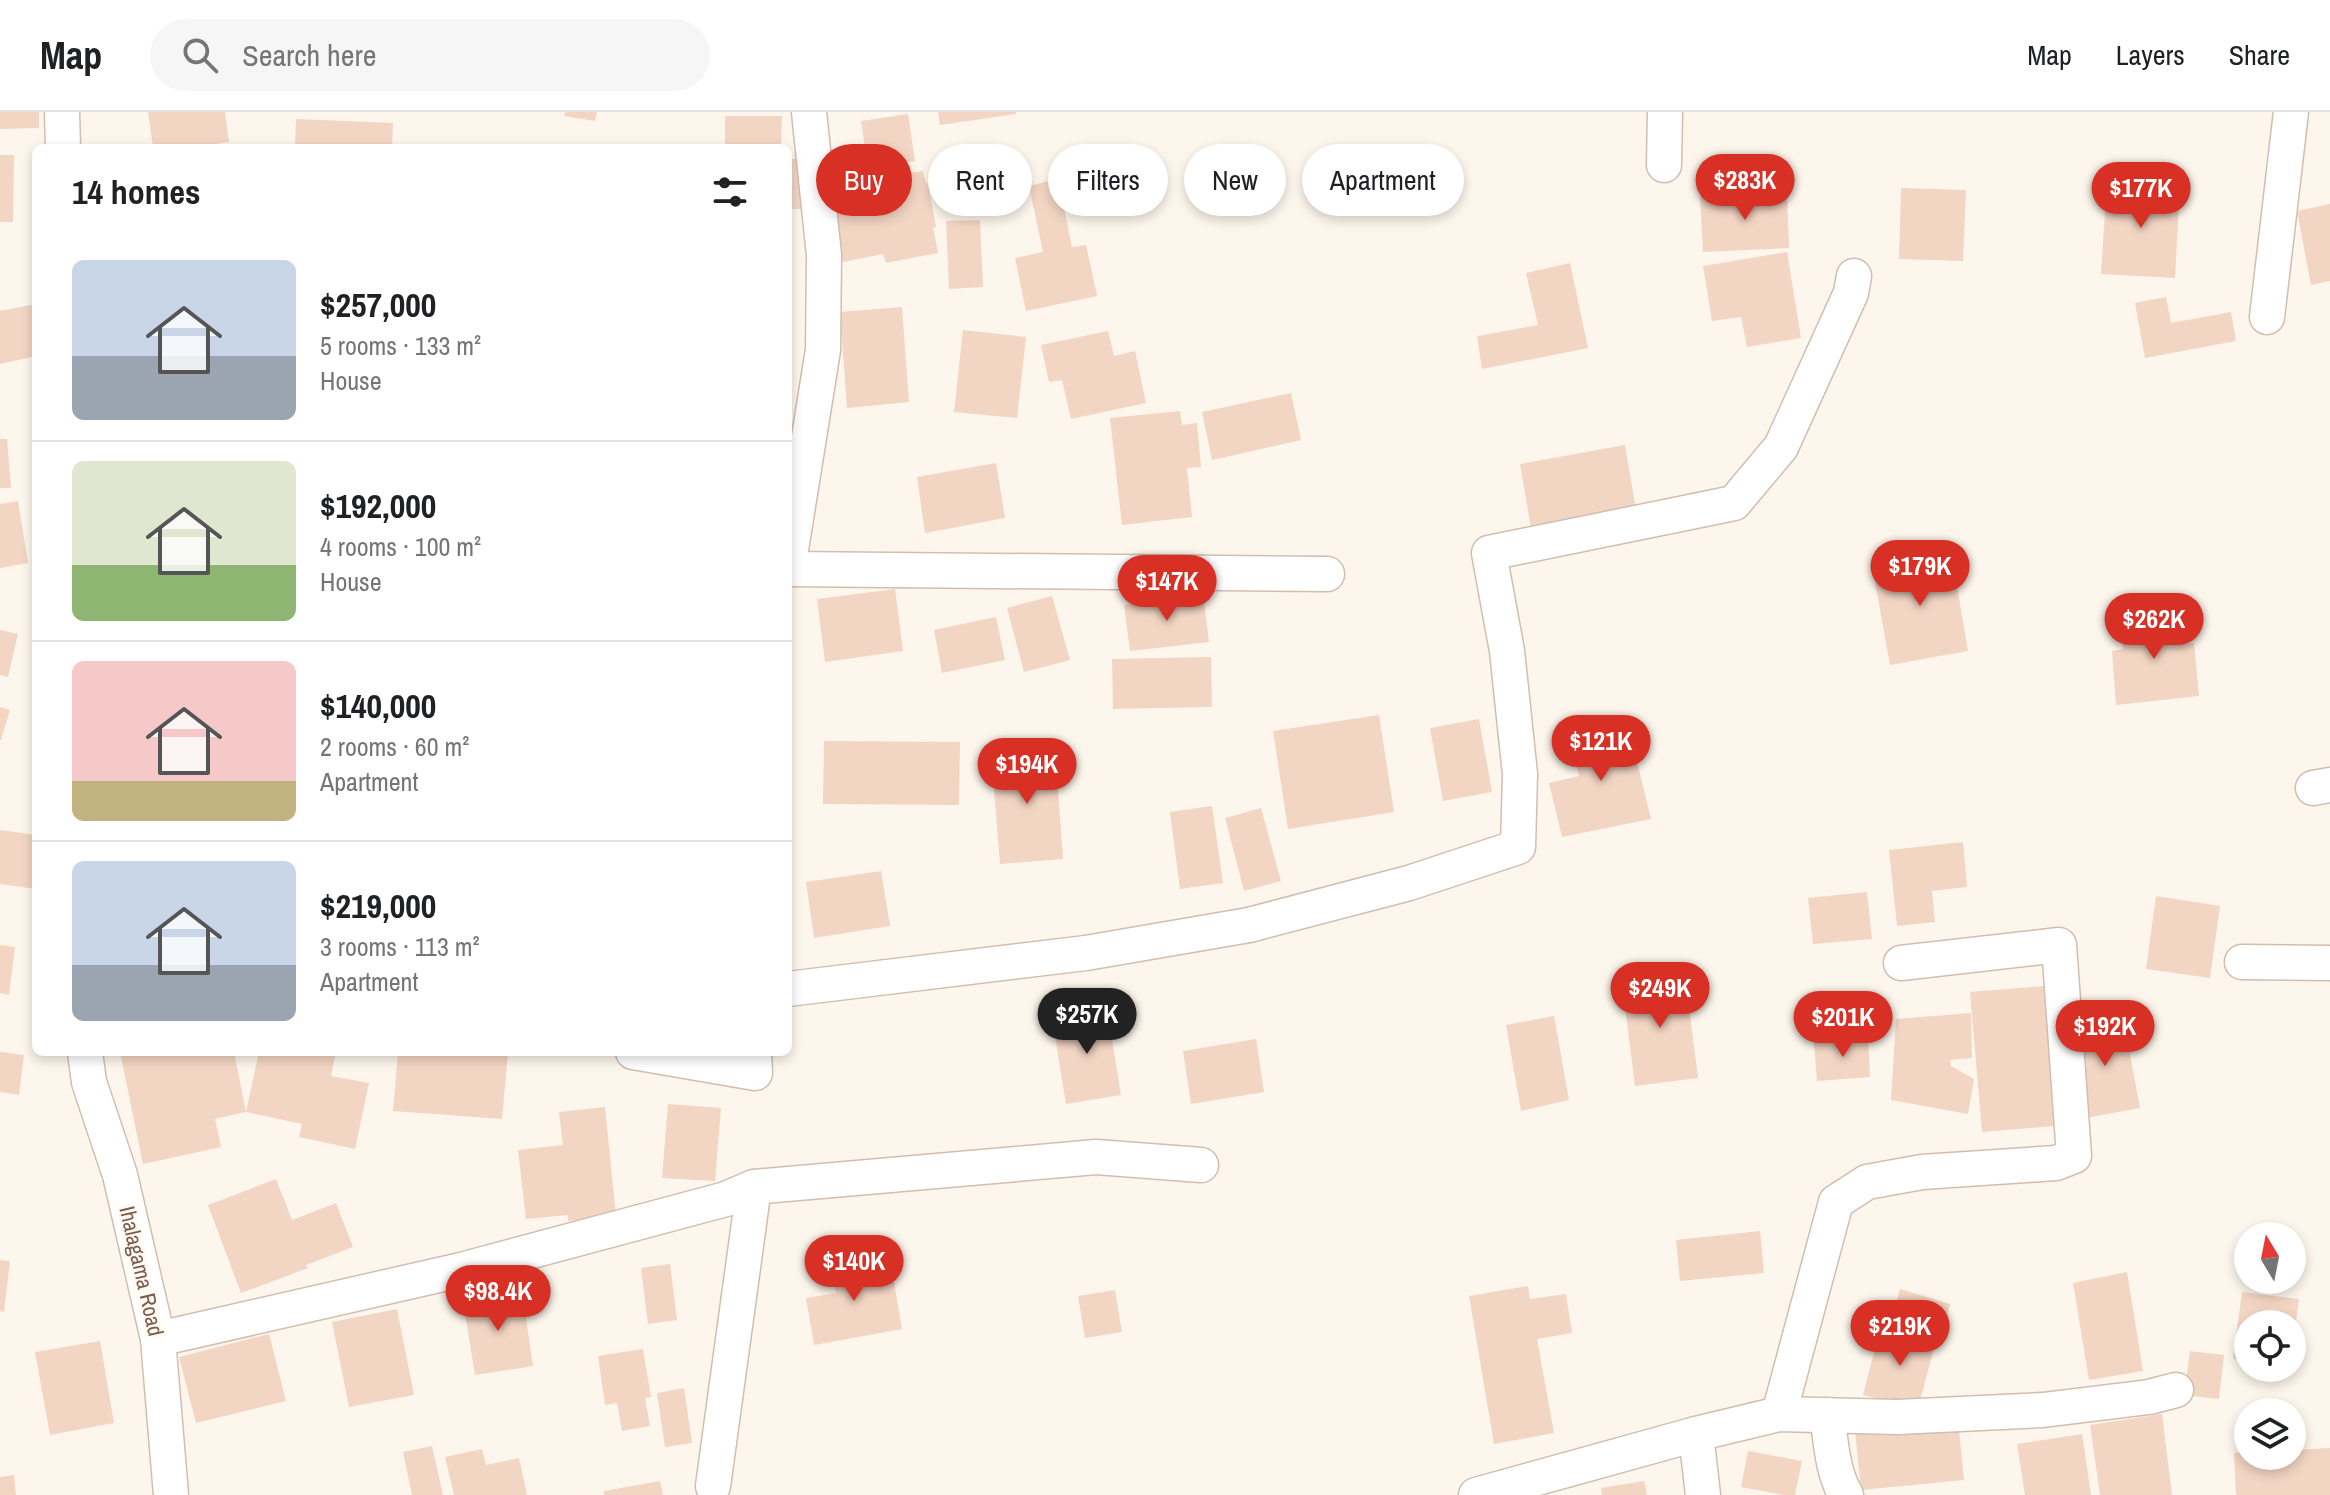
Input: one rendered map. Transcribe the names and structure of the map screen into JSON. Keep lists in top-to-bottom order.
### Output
{
  "streets": {
    "street": ["Ihalagama Road"]
  },
  "north": "top",
  "page": {
    "header": "Map",
    "search": "Search here",
    "nav": ["Map", "Layers", "Share"],
    "chip": [
      "Buy",
      "Rent",
      "Filters",
      "New",
      "Apartment"
    ],
    "heading": "14 homes",
    "price": [
      "$283K",
      "$177K",
      "$179K",
      "$147K",
      "$262K",
      "$121K",
      "$194K",
      "$249K",
      "$257K",
      "$201K",
      "$192K",
      "$140K",
      "$98.4K",
      "$219K"
    ],
    "list": [
      {
        "name": "$257,000",
        "note": "5 rooms · 133 m² · House"
      },
      {
        "name": "$192,000",
        "note": "4 rooms · 100 m² · House"
      },
      {
        "name": "$140,000",
        "note": "2 rooms · 60 m² · Apartment"
      },
      {
        "name": "$219,000",
        "note": "3 rooms · 113 m² · Apartment"
      }
    ]
  }
}
